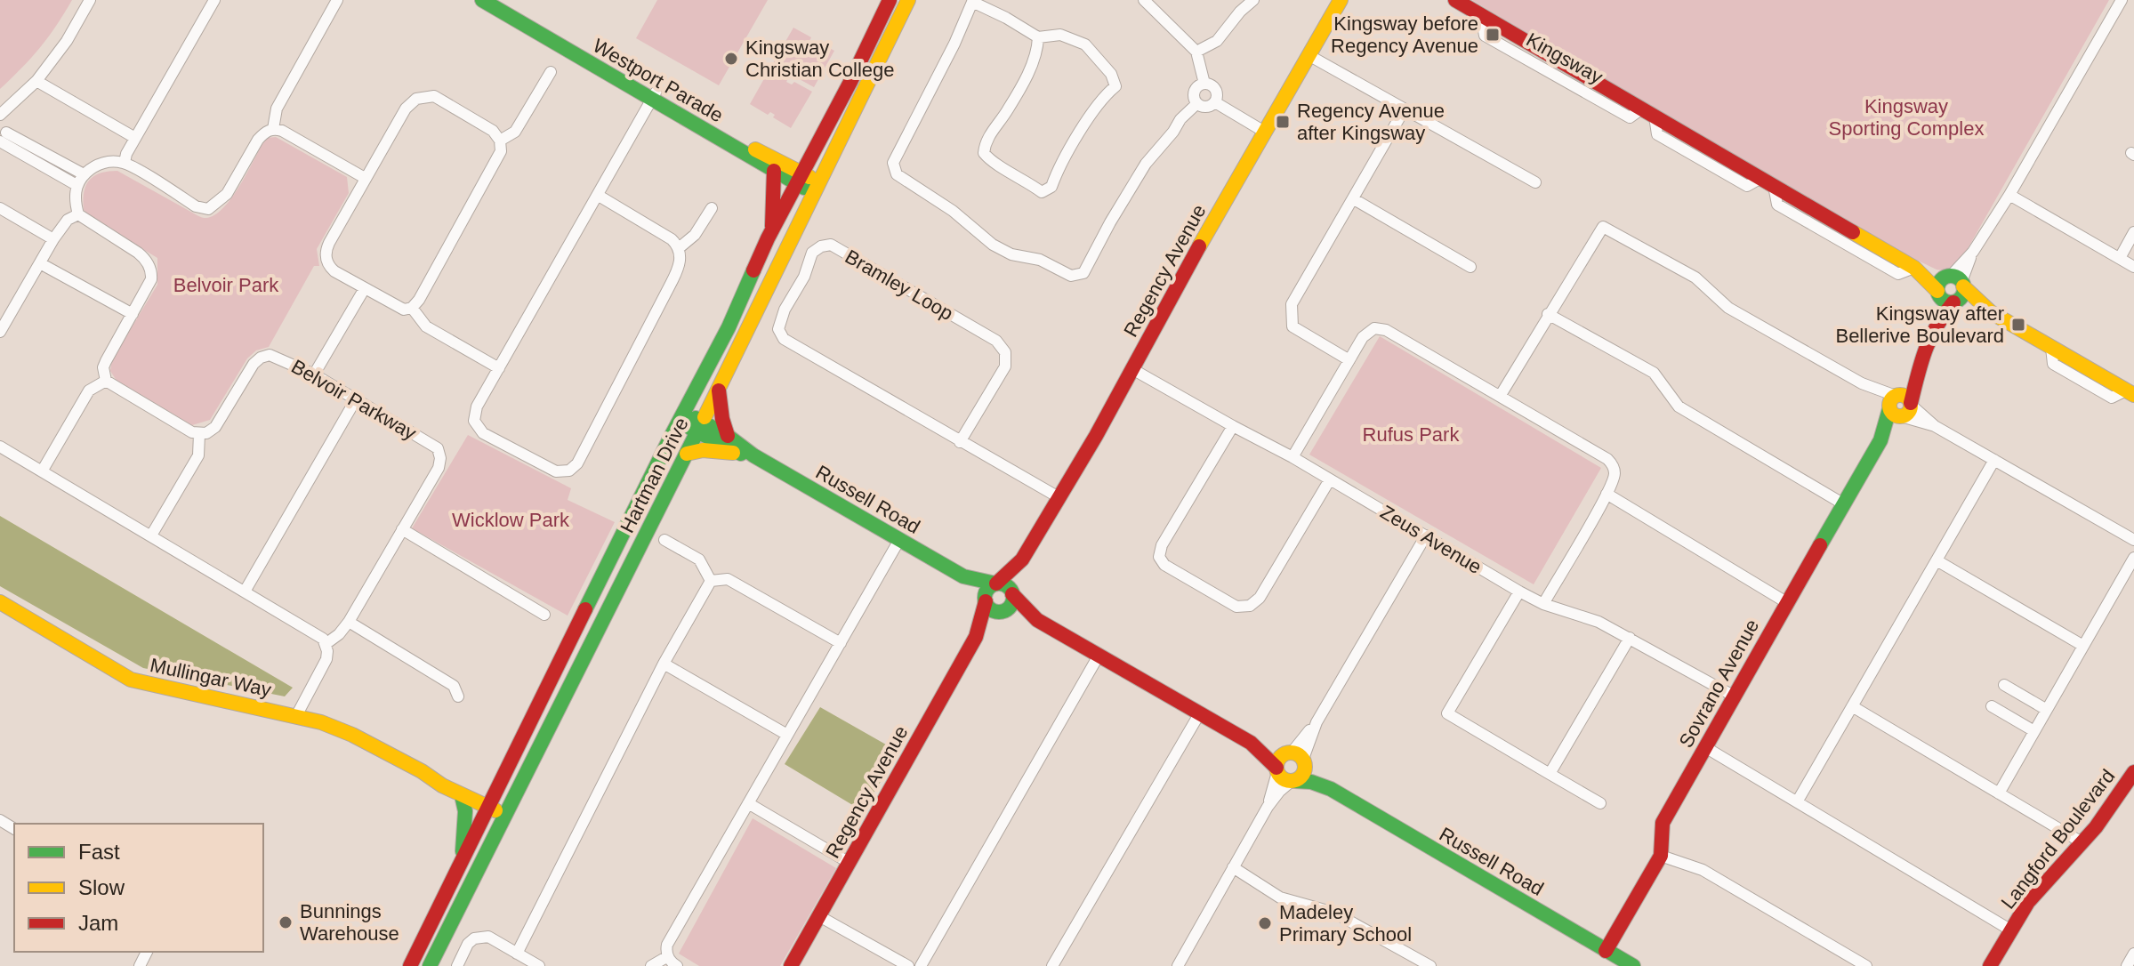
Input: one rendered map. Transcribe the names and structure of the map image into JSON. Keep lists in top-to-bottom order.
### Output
{
  "streets": {
    "street": [
      "Kingsway",
      "Westport Parade",
      "Regency Avenue",
      "Bramley Loop",
      "Belvoir Parkway",
      "Hartman Drive",
      "Russell Road",
      "Zeus Avenue",
      "Mullingar Way",
      "Sovrano Avenue",
      "Langford Boulevard"
    ]
  },
  "crossings": [
    ["Kingsway", "Sovrano Avenue"],
    ["Westport Parade", "Hartman Drive"],
    ["Regency Avenue", "Bramley Loop"],
    ["Regency Avenue", "Russell Road"],
    ["Regency Avenue", "Zeus Avenue"],
    ["Hartman Drive", "Russell Road"],
    ["Hartman Drive", "Mullingar Way"],
    ["Russell Road", "Sovrano Avenue"],
    ["Zeus Avenue", "Sovrano Avenue"]
  ],
  "parks": [
    "Kingsway Sporting Complex",
    "Belvoir Park",
    "Rufus Park",
    "Wicklow Park"
  ],
  "places": {
    "transit": ["Kingsway before Regency Avenue", "Regency Avenue after Kingsway", "Kingsway after Bellerive Boulevard"],
    "other": ["Kingsway Christian College", "Bunnings Warehouse", "Madeley Primary School"]
  },
  "legend": ["Fast", "Slow", "Jam"]
}
